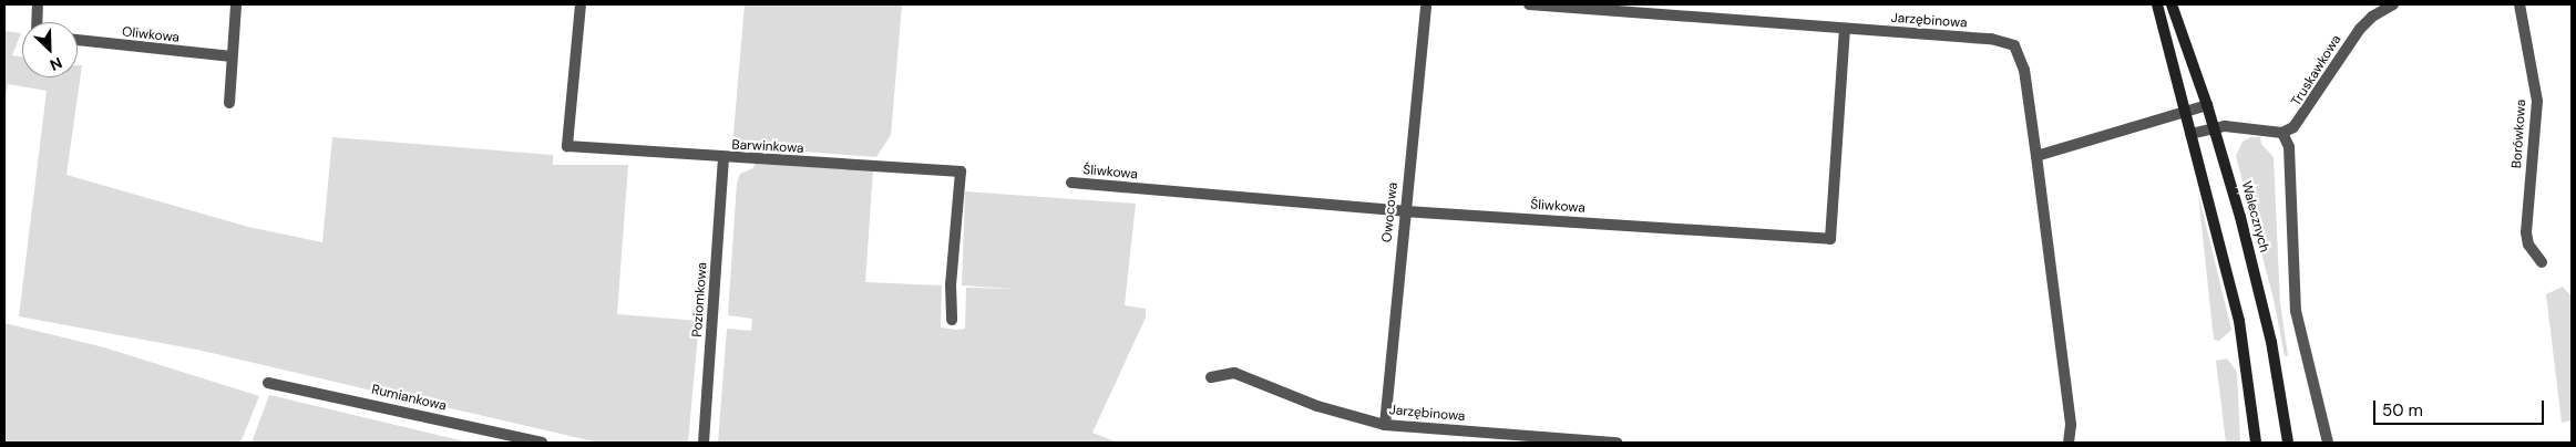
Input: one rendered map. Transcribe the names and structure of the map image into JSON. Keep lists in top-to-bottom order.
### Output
{
  "streets": {
    "street": [
      "Jarzębinowa",
      "Oliwkowa",
      "Truskawkowa",
      "Borówkowa",
      "Barwinkowa",
      "Śliwkowa",
      "Owocowa",
      "Walecznych",
      "Poziomkowa",
      "Rumiankowa"
    ]
  },
  "crossings": [
    ["Jarzębinowa", "Śliwkowa"],
    ["Jarzębinowa", "Owocowa"],
    ["Truskawkowa", "Walecznych"],
    ["Barwinkowa", "Poziomkowa"],
    ["Śliwkowa", "Owocowa"]
  ],
  "scale_bar": "50 m",
  "north": "bottom right"
}
